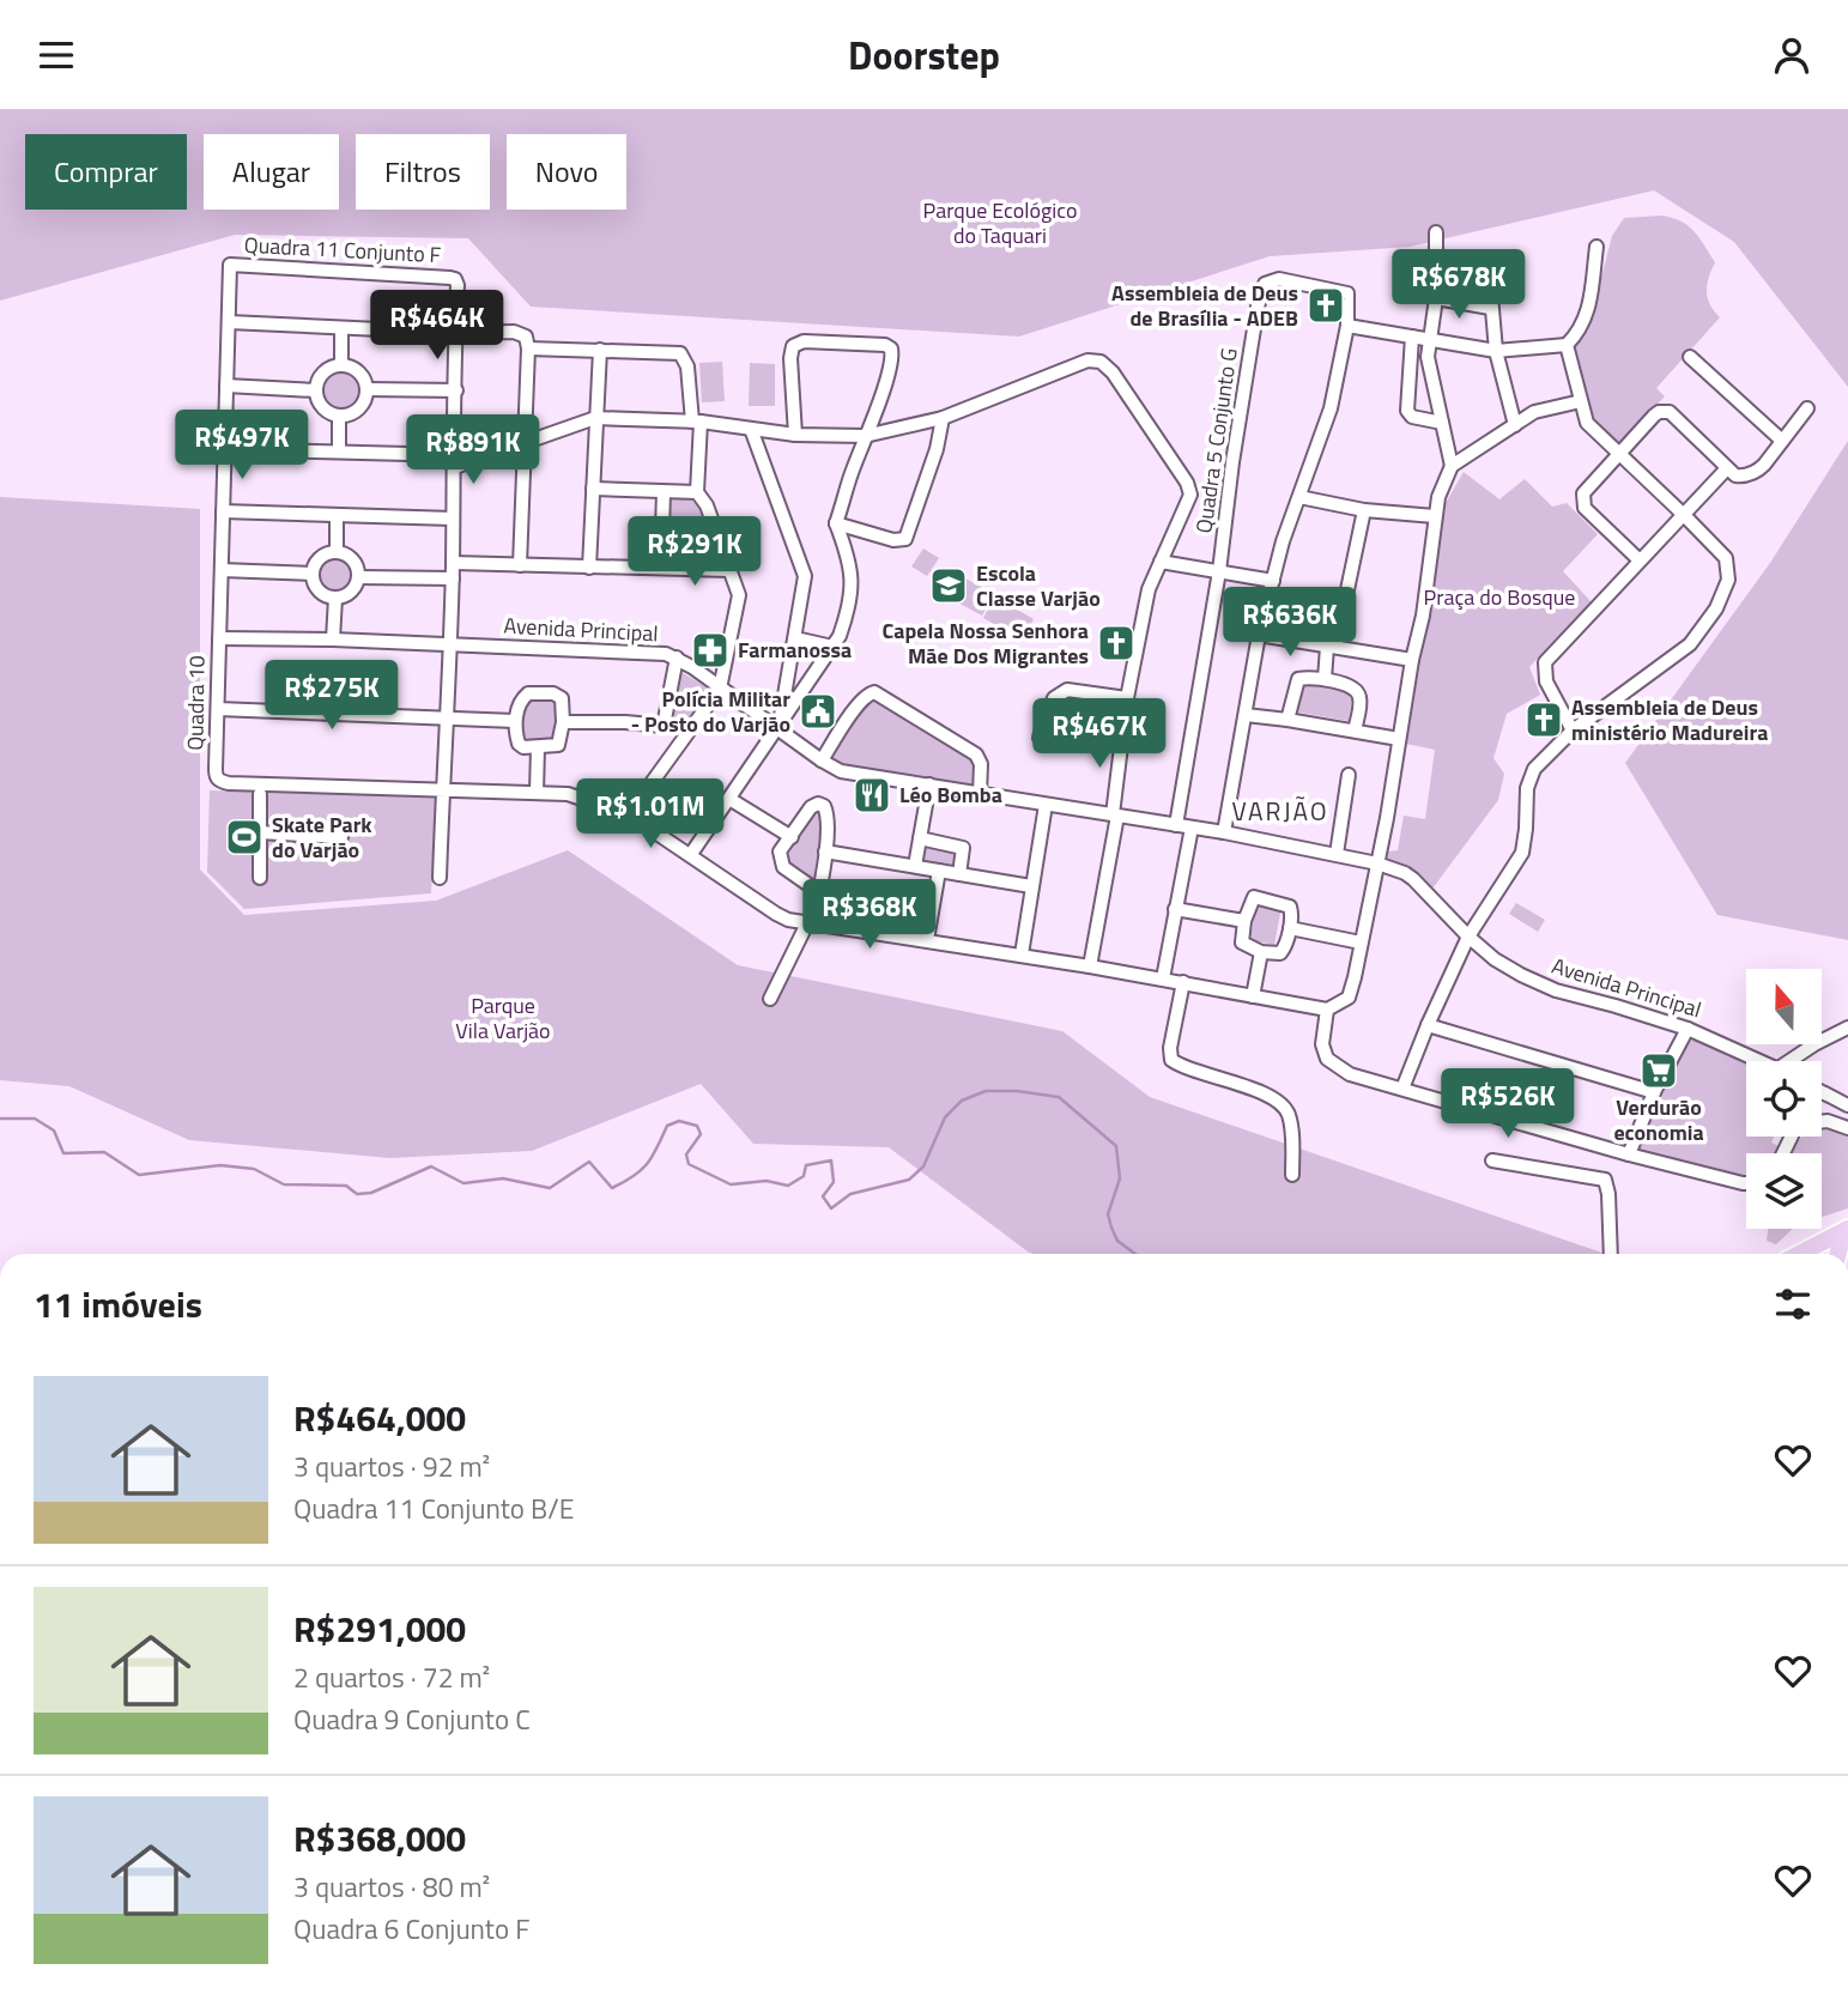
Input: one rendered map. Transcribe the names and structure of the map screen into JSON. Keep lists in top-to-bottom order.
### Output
{
  "streets": {
    "street": [
      "Quadra 11 Conjunto F",
      "Quadra 5 Conjunto G",
      "Avenida Principal",
      "Quadra 10"
    ]
  },
  "crossings": [
    ["Quadra 11 Conjunto F", "Quadra 10"],
    ["Quadra 5 Conjunto G", "Avenida Principal"],
    ["Avenida Principal", "Quadra 10"]
  ],
  "districts": ["VARJÃO"],
  "parks": ["Parque Ecológico do Taquari", "Praça do Bosque", "Parque Vila Varjão"],
  "places": {
    "church": ["Assembleia de Deus de Brasília - ADEB", "Capela Nossa Senhora Mãe Dos Migrantes", "Assembleia de Deus ministério Madureira"],
    "school or university": ["Escola Classe Varjão"],
    "pharmacy": ["Farmanossa"],
    "public building": ["Polícia Militar - Posto do Varjão"],
    "restaurant": ["Léo Bomba"],
    "sports": ["Skate Park do Varjão"],
    "supermarket": ["Verdurão economia"]
  },
  "north": "top",
  "page": {
    "header": "Doorstep",
    "chip": [
      "Comprar",
      "Alugar",
      "Filtros",
      "Novo"
    ],
    "price": [
      "R$678K",
      "R$464K",
      "R$497K",
      "R$891K",
      "R$291K",
      "R$636K",
      "R$275K",
      "R$467K",
      "R$1.01M",
      "R$368K",
      "R$526K"
    ],
    "heading": "11 imóveis",
    "list": [
      {
        "name": "R$464,000",
        "note": "3 quartos · 92 m² · Quadra 11 Conjunto B/E"
      },
      {
        "name": "R$291,000",
        "note": "2 quartos · 72 m² · Quadra 9 Conjunto C"
      },
      {
        "name": "R$368,000",
        "note": "3 quartos · 80 m² · Quadra 6 Conjunto F"
      }
    ]
  }
}
